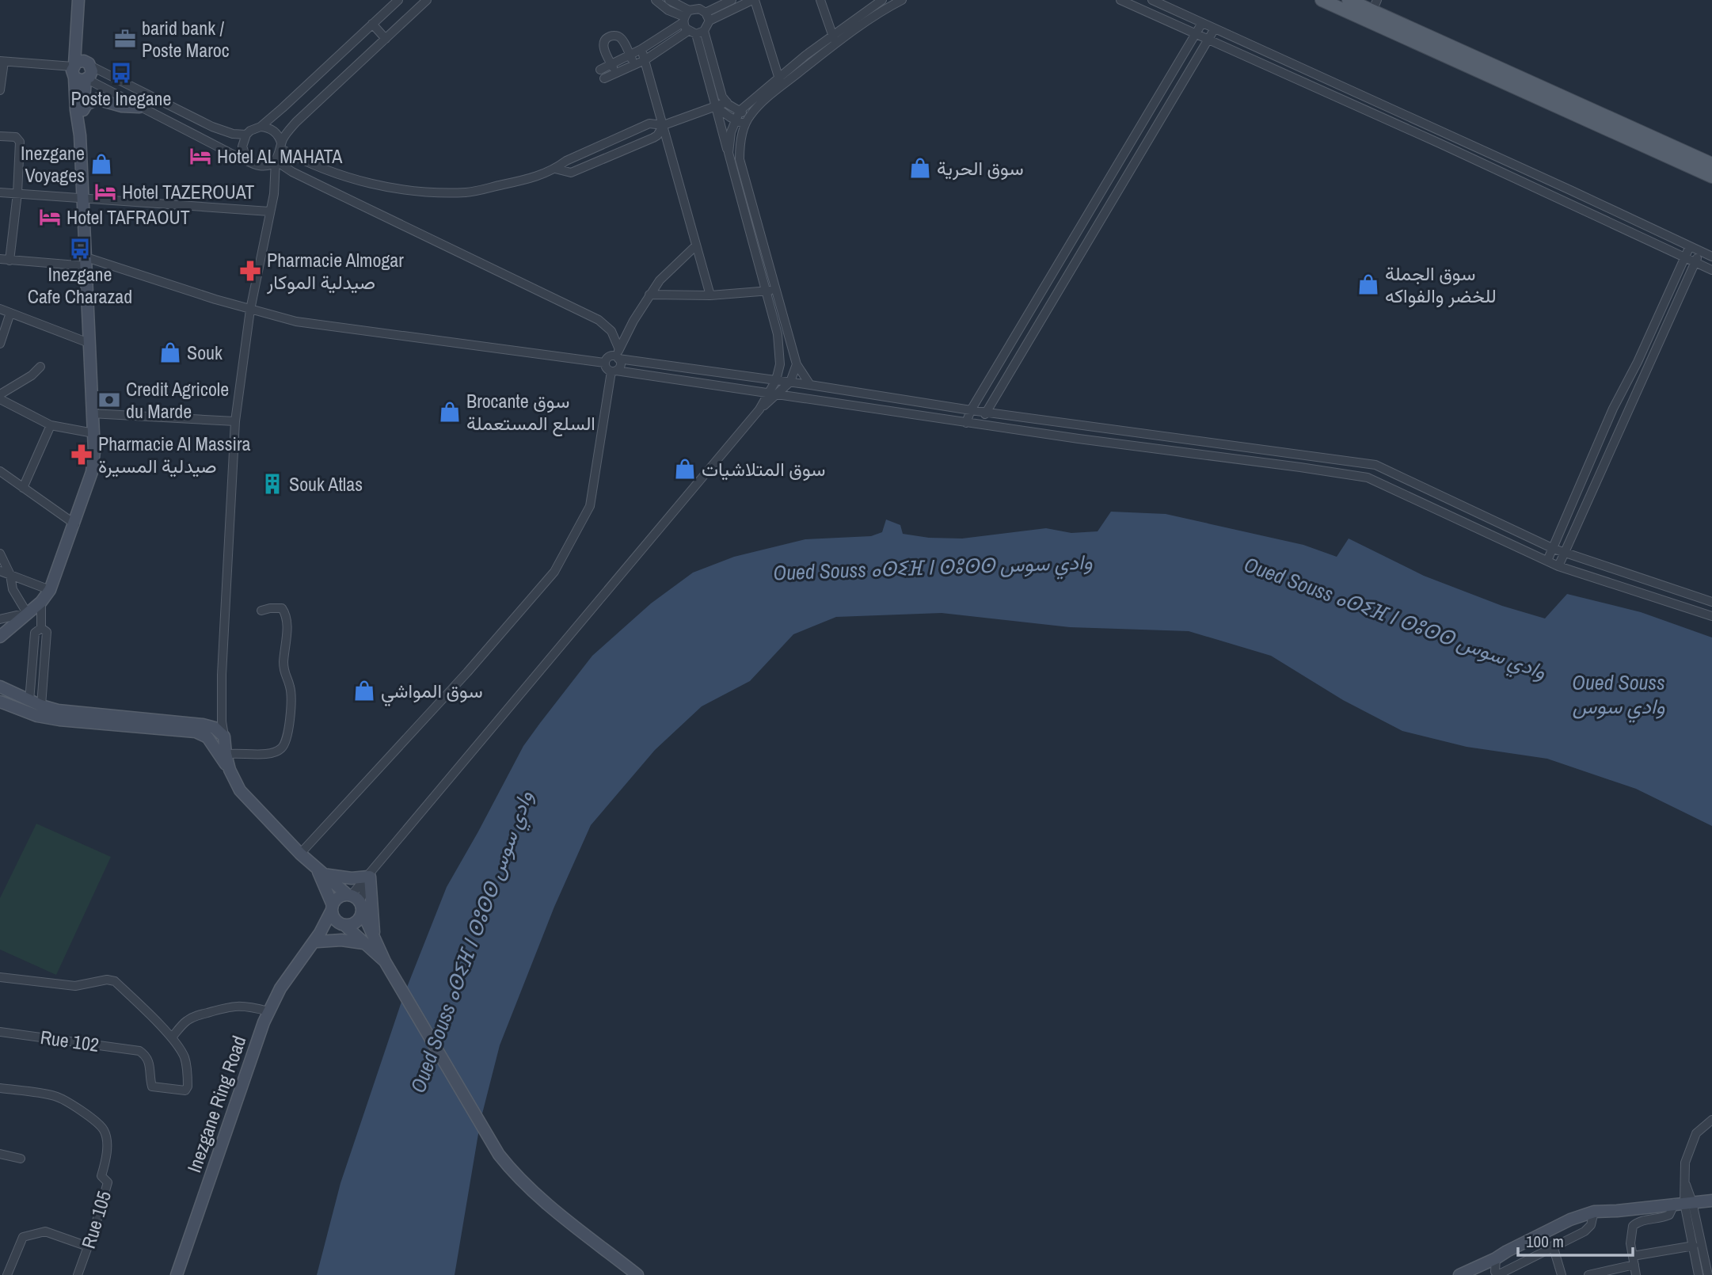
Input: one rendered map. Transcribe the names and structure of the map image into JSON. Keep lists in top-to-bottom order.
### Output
{
  "streets": {
    "street": ["Rue 102", "Inezgane Ring Road", "Rue 105"]
  },
  "water": ["Oued Souss ⴰⵙⵉⴼ ⵏ ⵙⵓⵙⵙ وادي سوس", "Oued Souss وادي سوس"],
  "places": {
    "office": ["barid bank / Poste Maroc"],
    "bus stop": ["Poste Inegane", "Inezgane Cafe Charazad"],
    "hotel": ["Hotel AL MAHATA", "Hotel TAZEROUAT", "Hotel TAFRAOUT"],
    "shop": [
      "Inezgane Voyages",
      "سوق الحرية",
      "سوق الجملة للخضر والفواكه",
      "Souk",
      "Brocante سوق السلع المستعملة",
      "سوق المتلاشيات",
      "سوق المواشي"
    ],
    "pharmacy": ["Pharmacie Almogar صيدلية الموكار", "Pharmacie Al Massira صيدلية المسيرة"],
    "bank": ["Credit Agricole du Marde"],
    "building": ["Souk Atlas"]
  },
  "scale_bar": "100 m"
}
